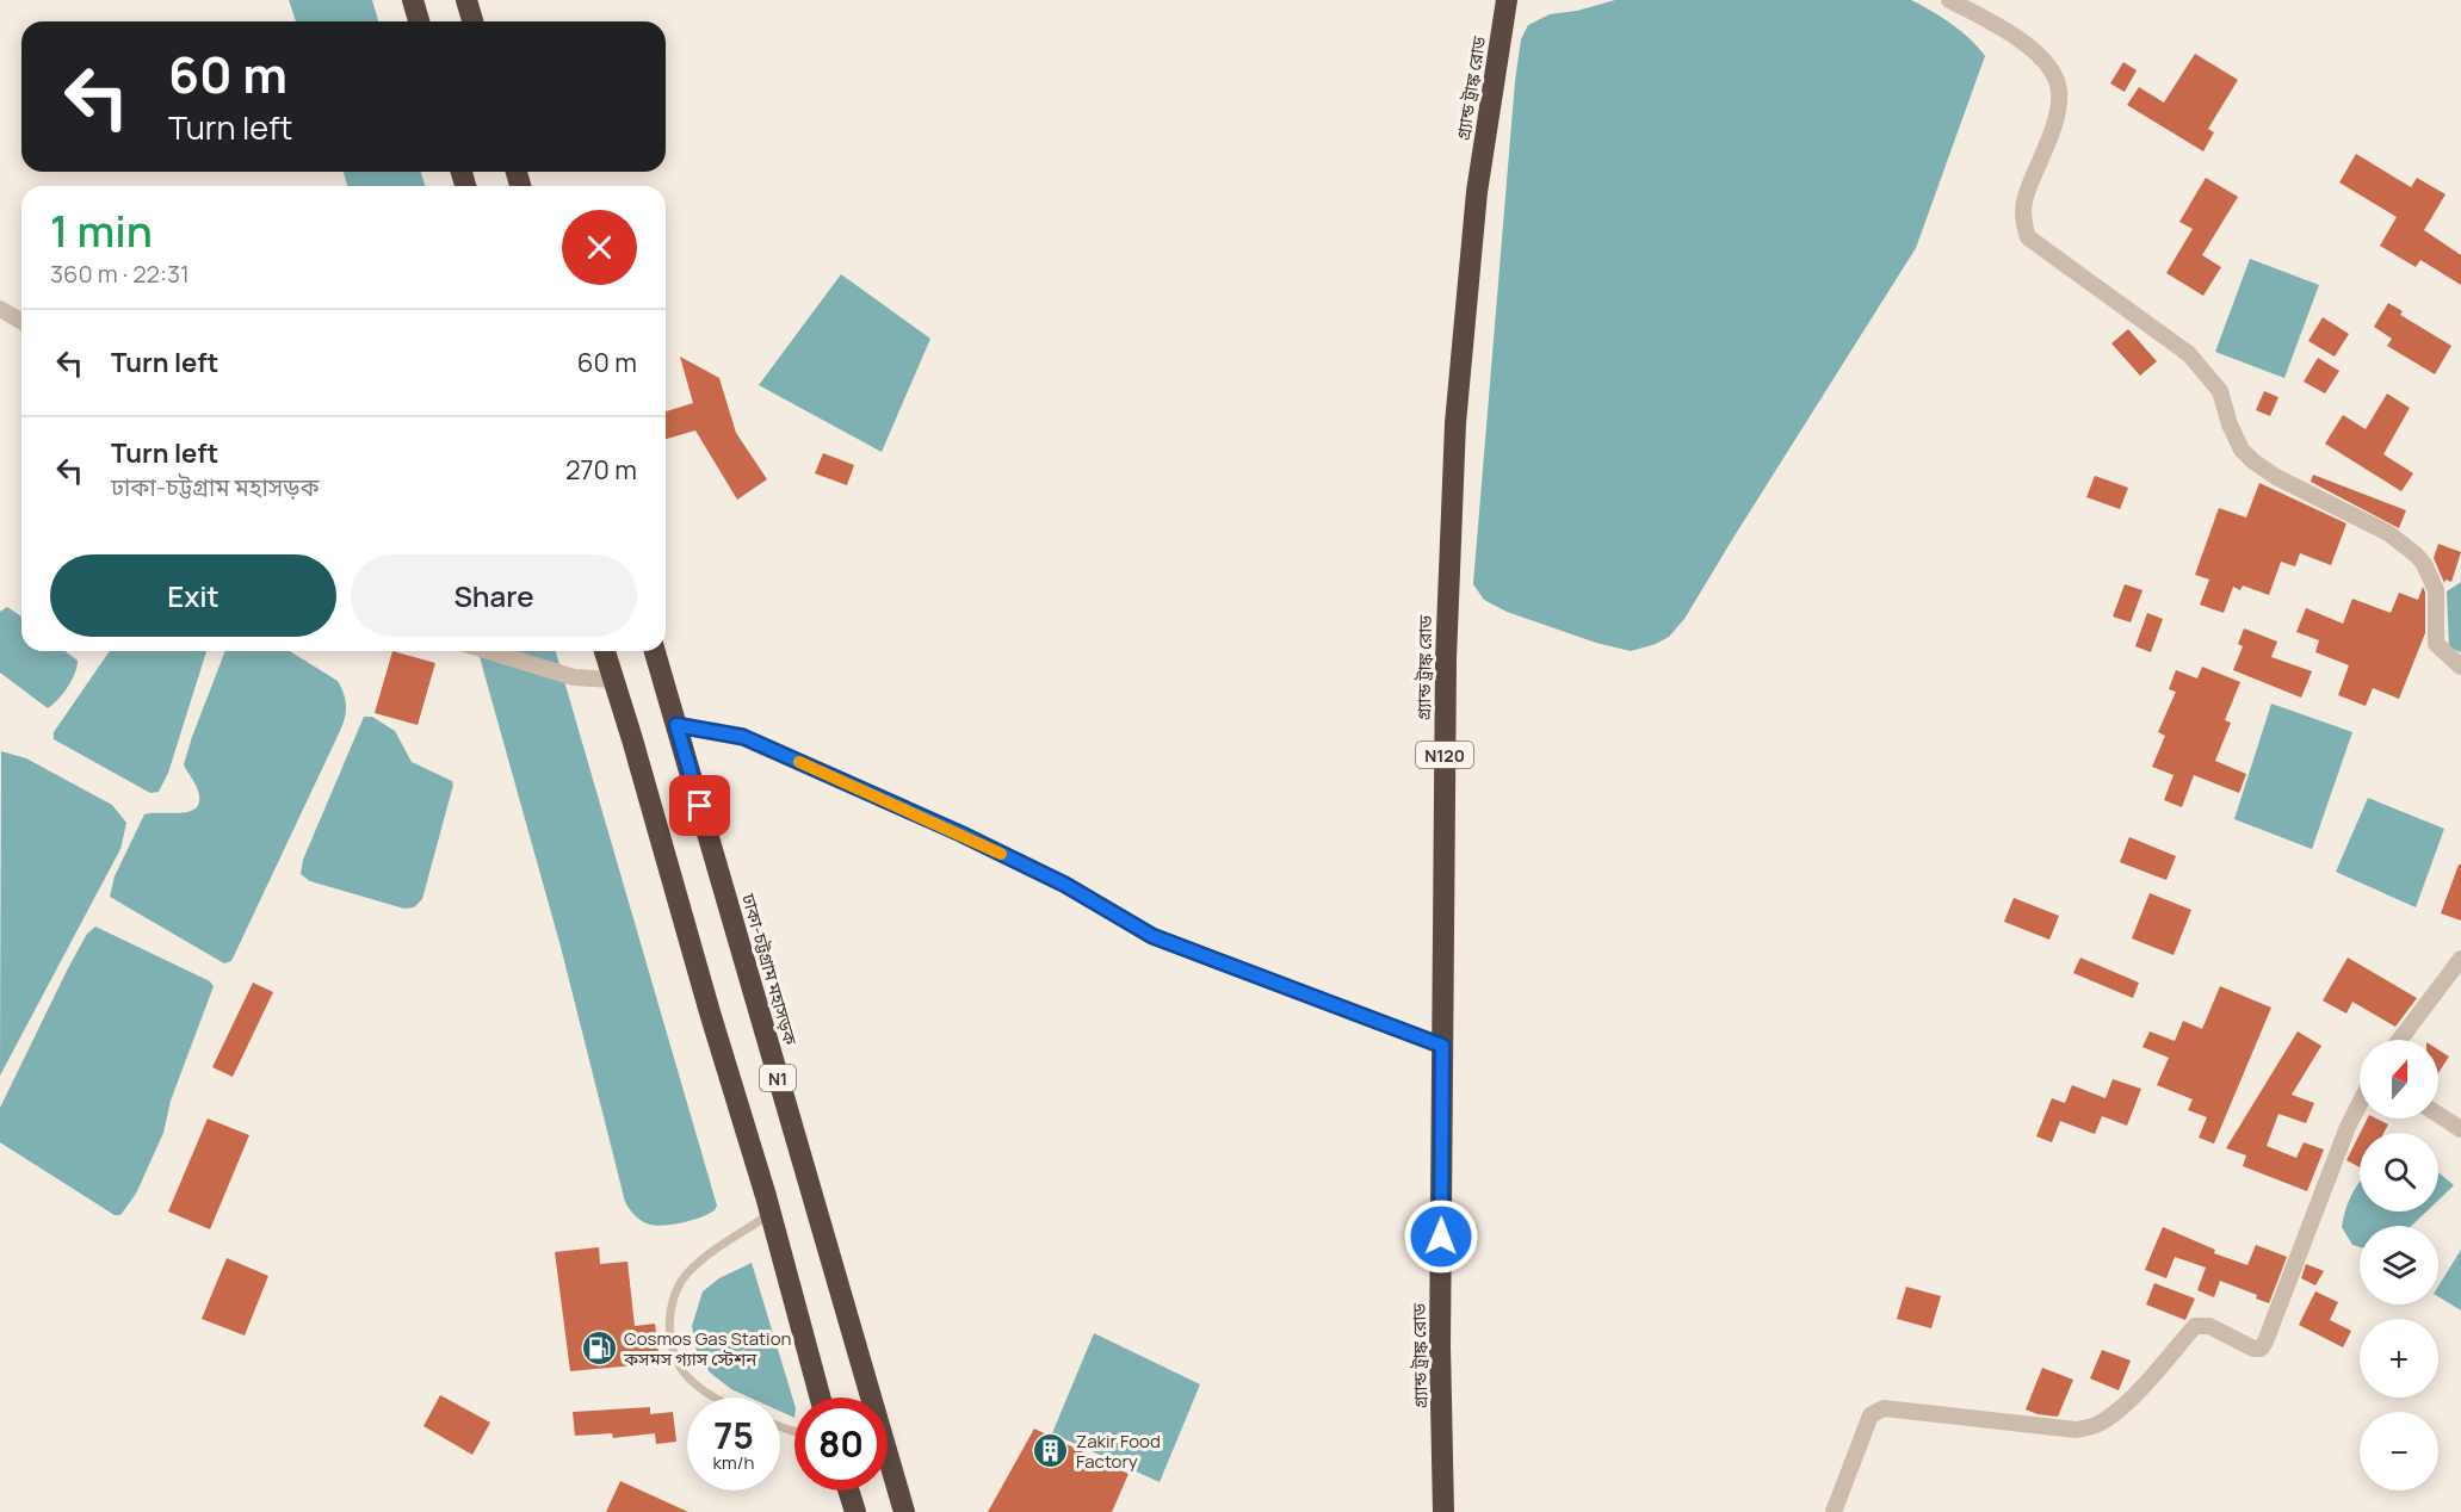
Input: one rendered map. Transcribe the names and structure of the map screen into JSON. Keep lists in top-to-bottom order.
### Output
{
  "streets": {
    "highway": [
      "গ্র্যান্ড ট্রাঙ্ক রোড",
      "N120",
      "ঢাকা-চট্টগ্রাম মহাসড়ক",
      "N1"
    ]
  },
  "places": {
    "fuel station": ["Cosmos Gas Station কসমস গ্যাস স্টেশন"],
    "building": ["Zakir Food Factory"]
  },
  "north": "top",
  "page": {
    "turn": ["60 m", "Turn left"],
    "heading": ["1 min", "360 m · 22:31"],
    "list": [
      {
        "name": "Turn left",
        "value": "60 m"
      },
      {
        "name": "Turn left",
        "note": "ঢাকা-চট্টগ্রাম মহাসড়ক",
        "value": "270 m"
      }
    ],
    "buttons": ["Exit", "Share"],
    "map_buttons": ["+", "−"],
    "speed": "75 km/h",
    "limit": "80"
  }
}
